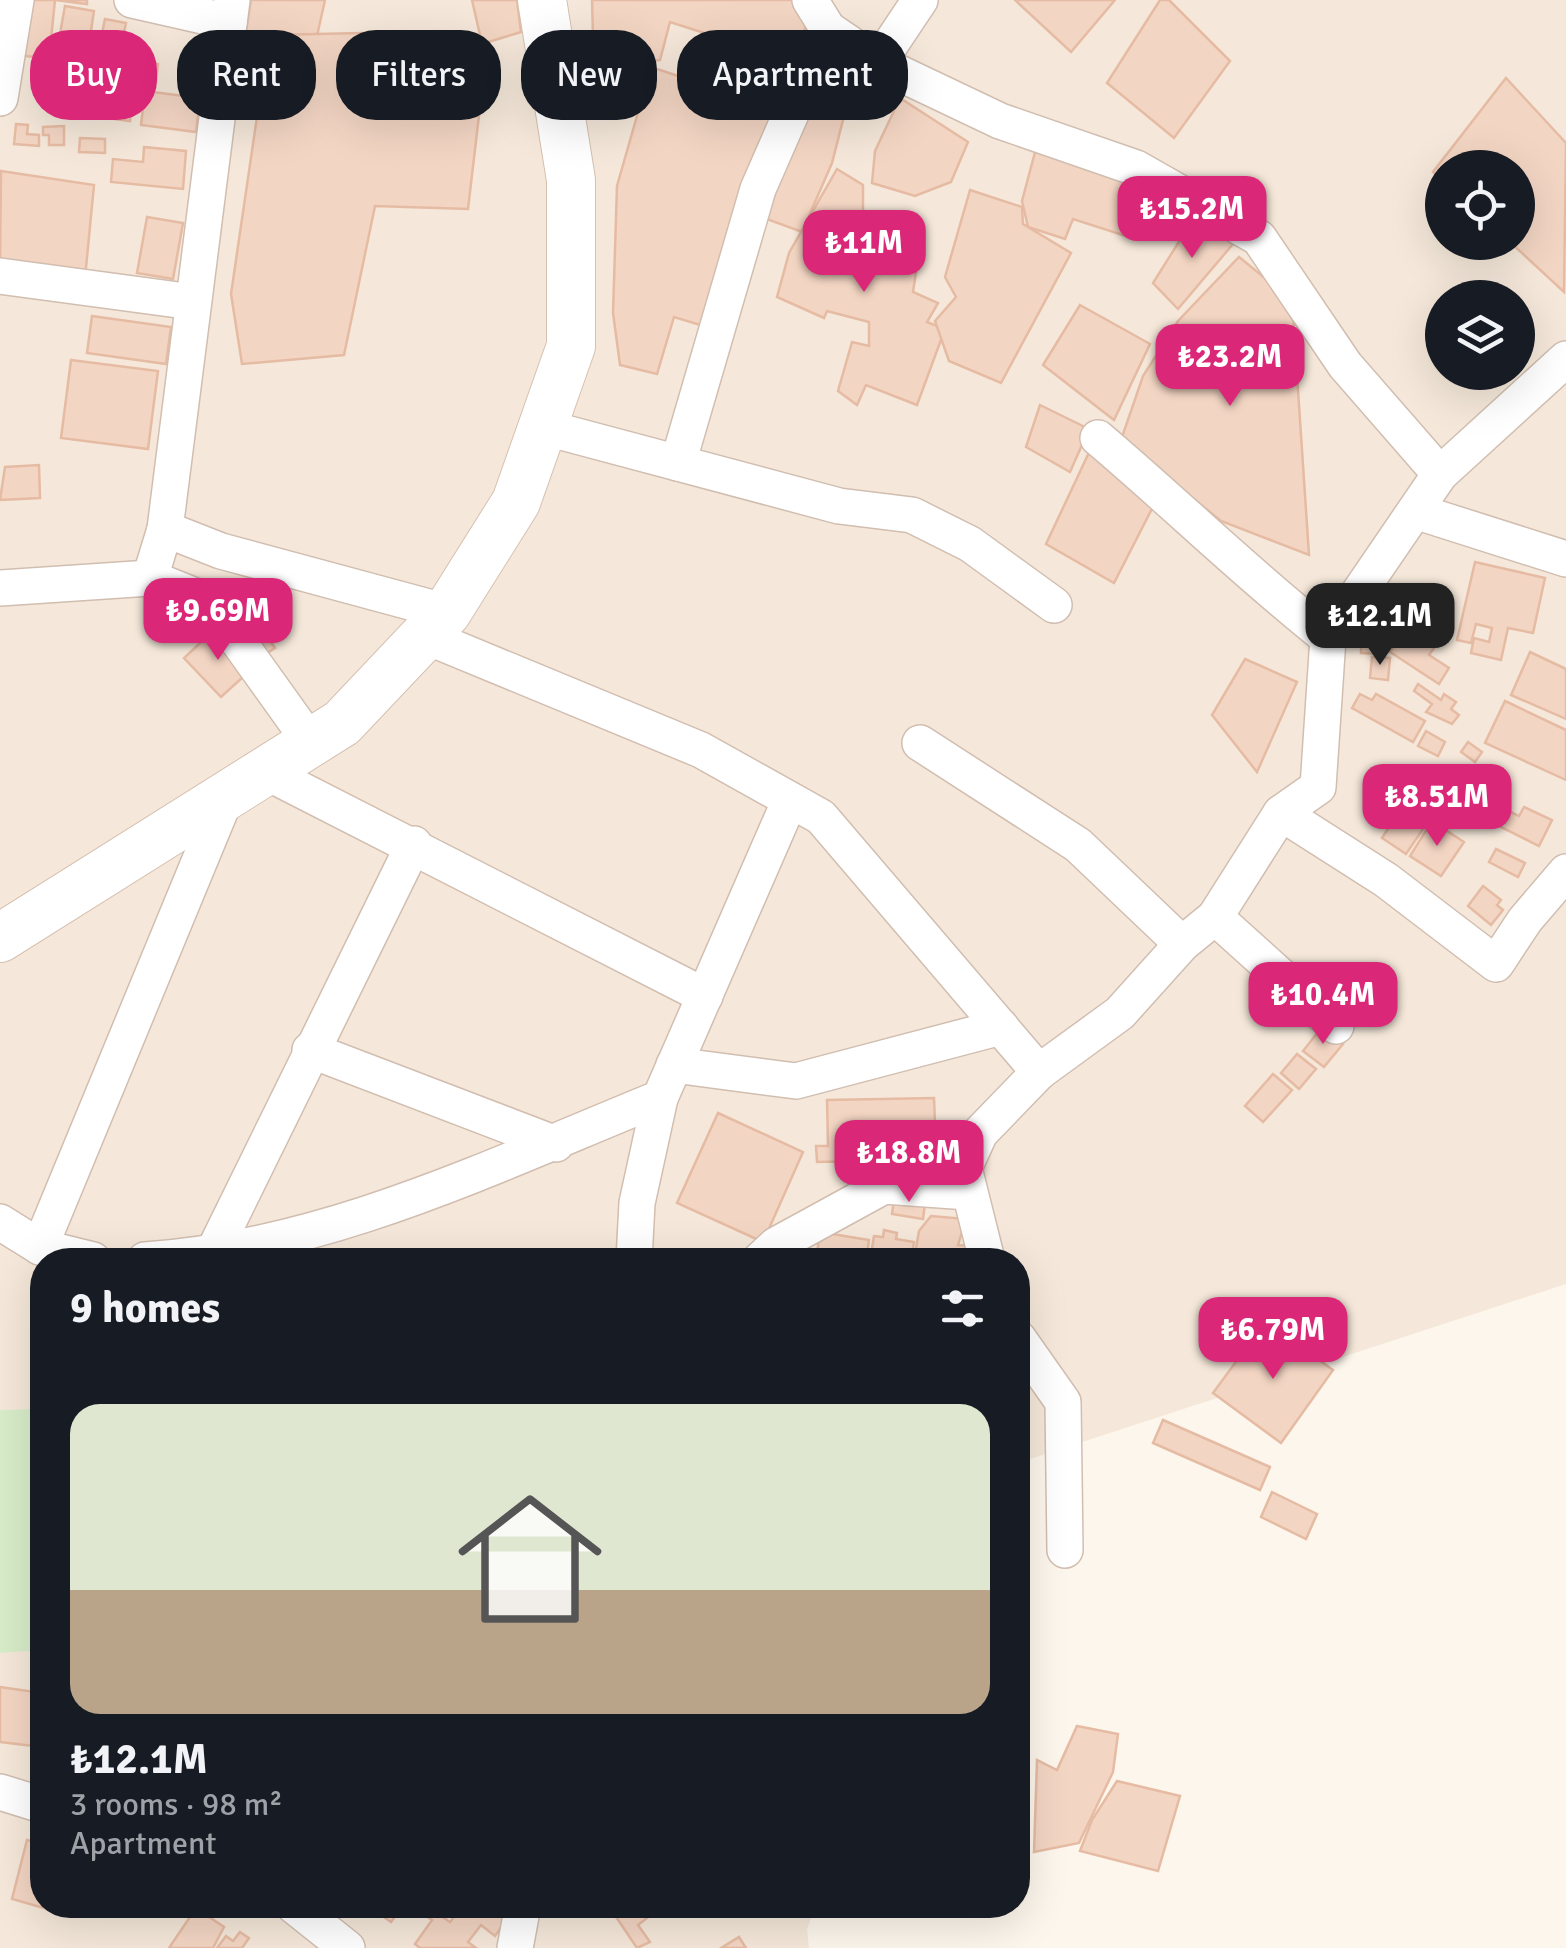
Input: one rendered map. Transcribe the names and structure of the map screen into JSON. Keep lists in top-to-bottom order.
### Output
{
  "page": {
    "chip": [
      "Buy",
      "Rent",
      "Filters",
      "New",
      "Apartment"
    ],
    "price": [
      "₺15.2M",
      "₺11M",
      "₺23.2M",
      "₺9.69M",
      "₺12.1M",
      "₺8.51M",
      "₺10.4M",
      "₺18.8M",
      "₺6.79M"
    ],
    "heading": "9 homes",
    "list": [
      {
        "name": "₺12.1M",
        "note": "3 rooms · 98 m² · Apartment"
      }
    ]
  }
}
